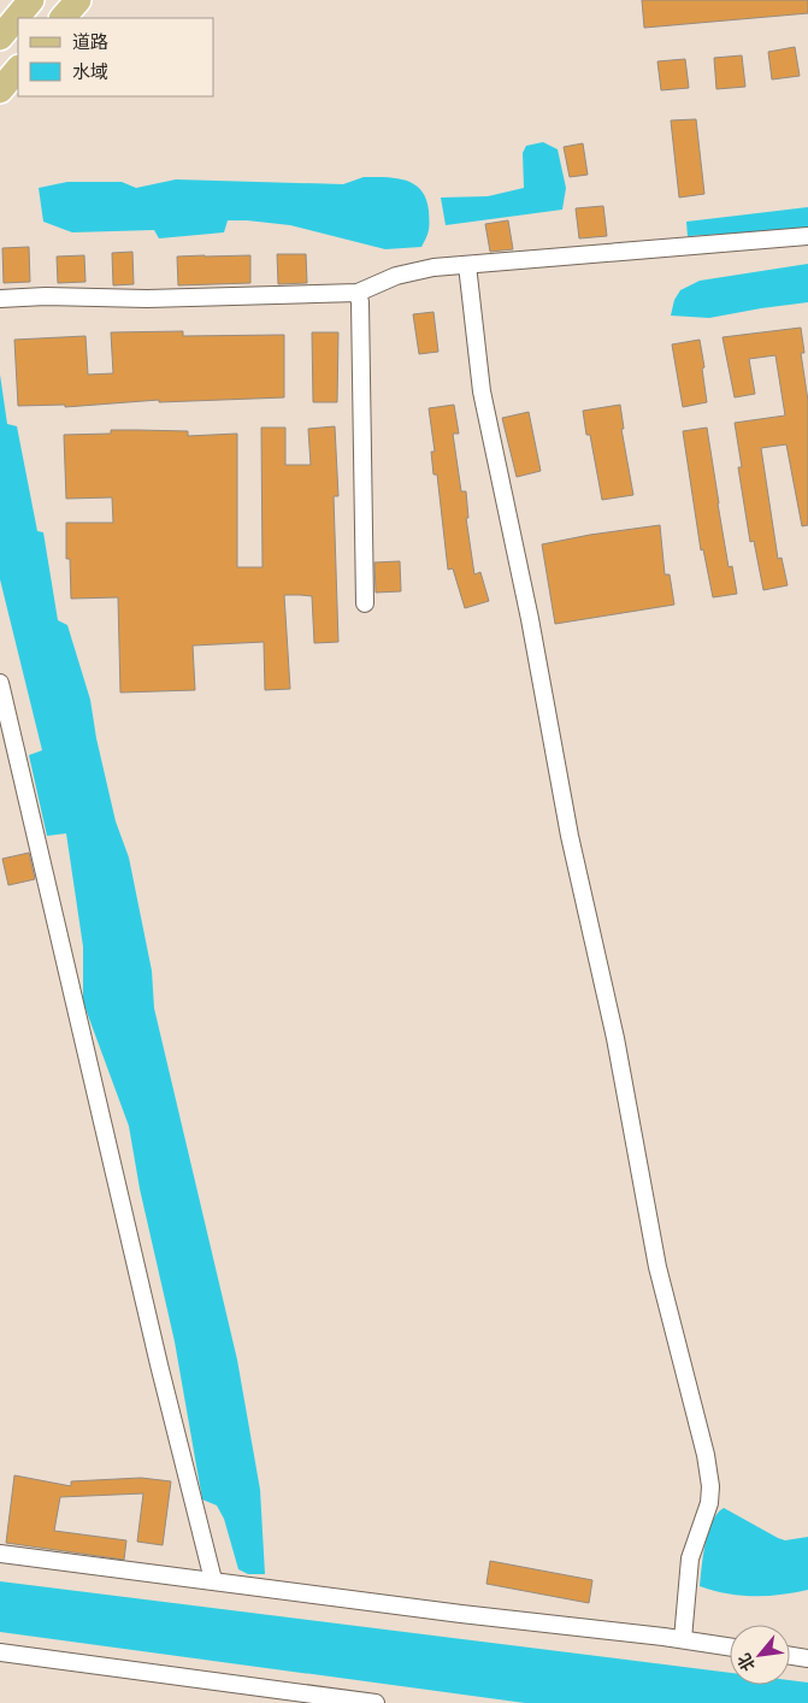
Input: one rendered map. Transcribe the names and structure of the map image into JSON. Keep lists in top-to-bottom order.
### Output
{
  "legend": ["道路", "水域"],
  "north": "bottom left"
}
